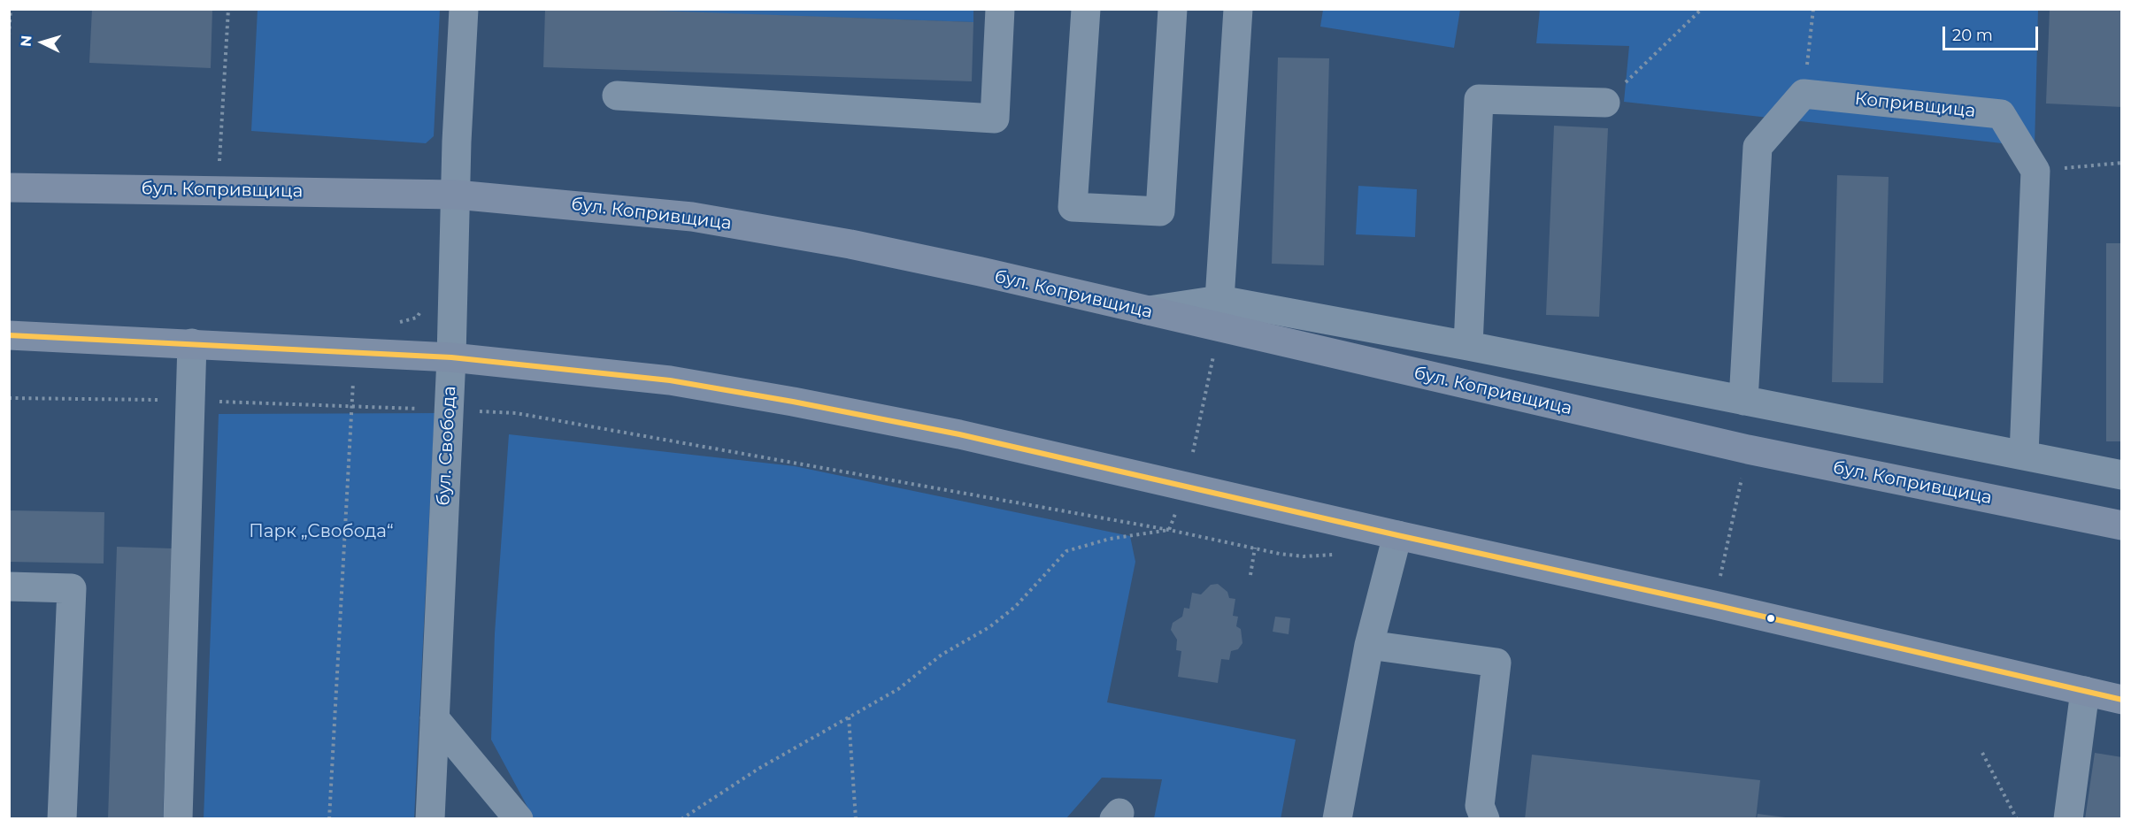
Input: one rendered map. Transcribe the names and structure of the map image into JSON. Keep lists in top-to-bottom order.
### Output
{
  "streets": {
    "main road": ["бул. Копривщица"],
    "street": ["Копривщица", "бул. Свобода"]
  },
  "crossings": [
    ["бул. Копривщица", "бул. Свобода"]
  ],
  "parks": ["Парк „Свобода“"],
  "scale_bar": "20 m",
  "north": "left"
}
